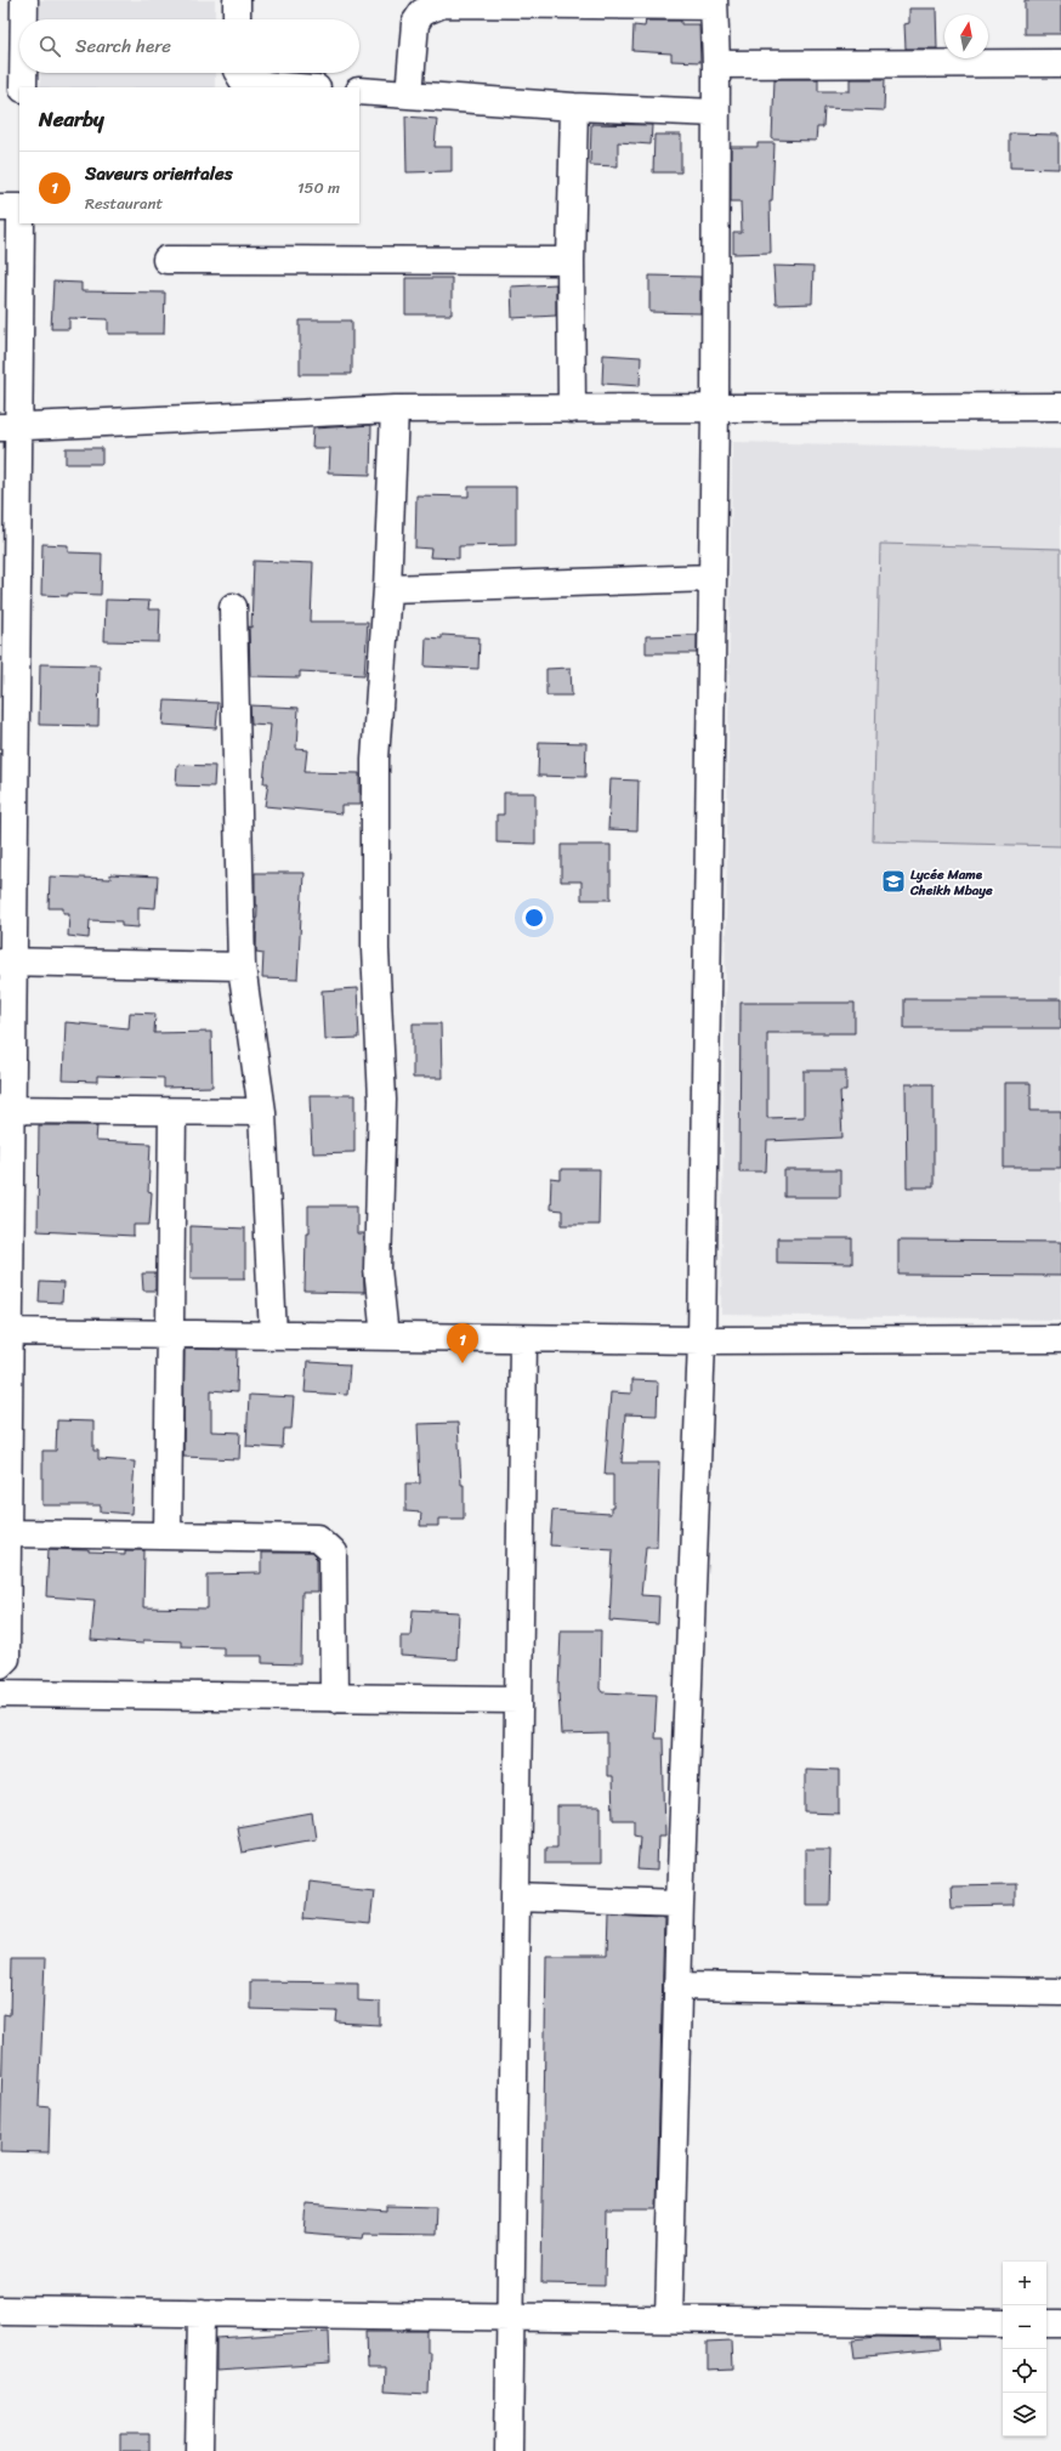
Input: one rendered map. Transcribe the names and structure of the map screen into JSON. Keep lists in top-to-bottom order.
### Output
{
  "places": {
    "school or university": ["Lycée Mame Cheikh Mbaye"]
  },
  "north": "top",
  "page": {
    "search": "Search here",
    "heading": "Nearby",
    "list": [
      {
        "mark": "1",
        "name": "Saveurs orientales",
        "note": "Restaurant",
        "value": "150 m"
      }
    ],
    "pins": "1",
    "map_buttons": ["+", "−"]
  }
}
